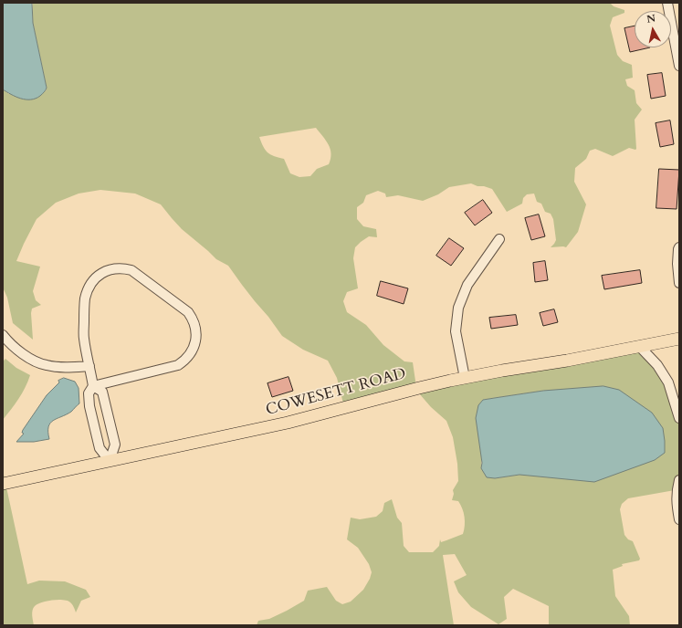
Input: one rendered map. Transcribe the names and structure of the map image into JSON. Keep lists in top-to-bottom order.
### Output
{
  "streets": {
    "main road": ["COWESETT ROAD"]
  },
  "north": "top"
}
